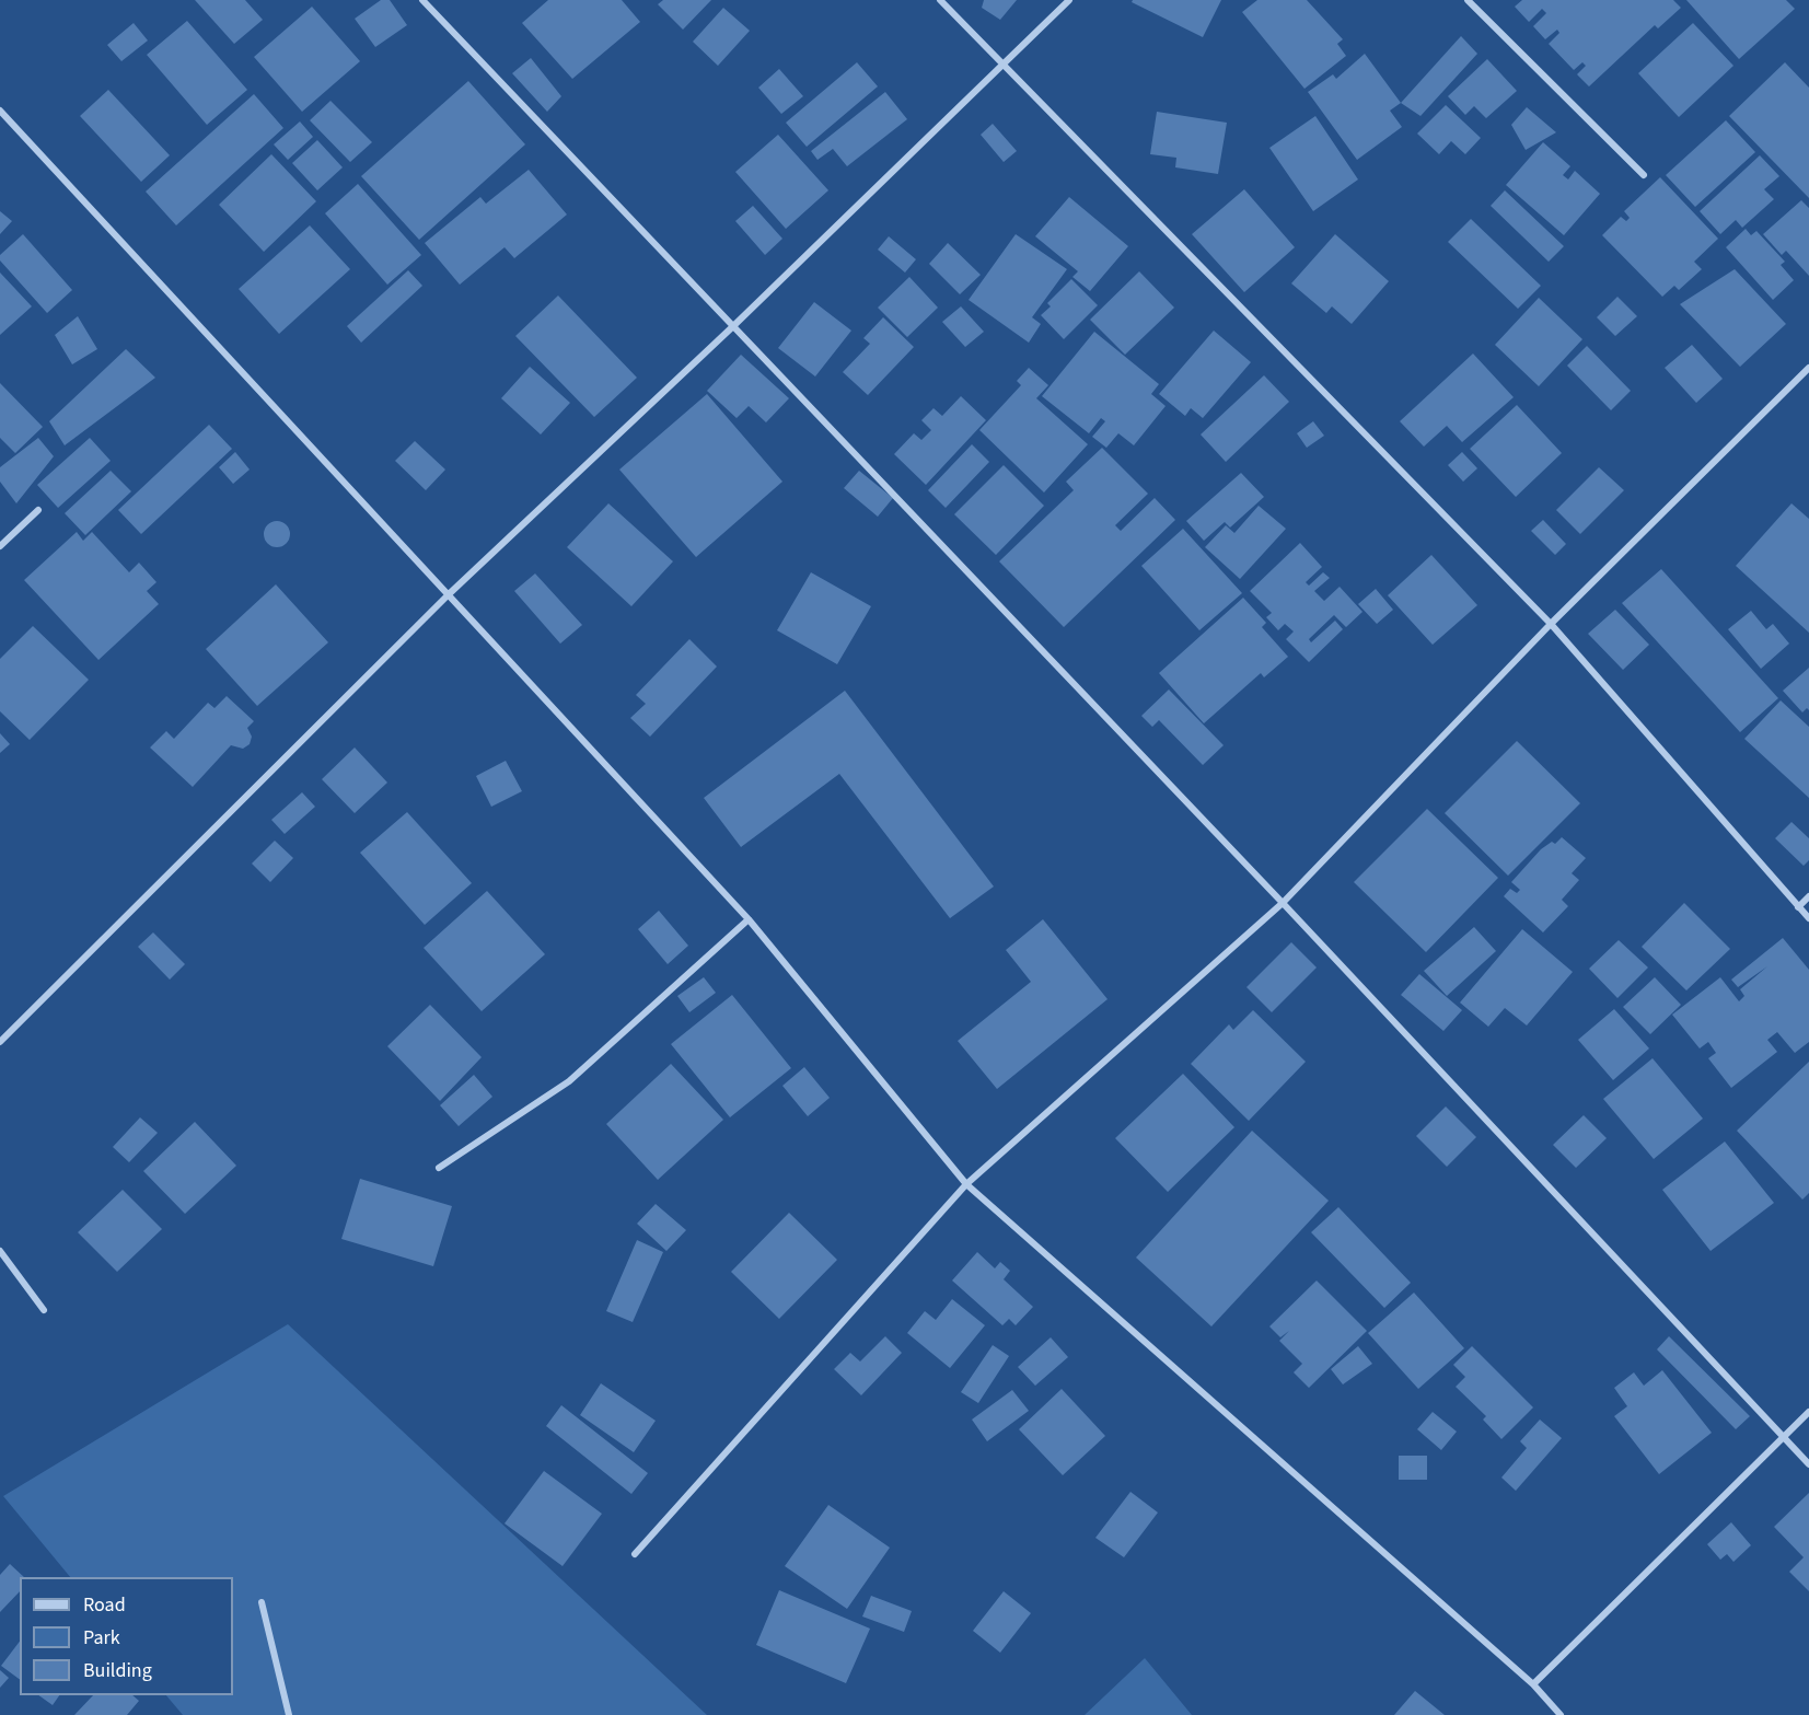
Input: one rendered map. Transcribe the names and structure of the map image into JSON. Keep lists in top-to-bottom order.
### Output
{
  "legend": ["Road", "Park", "Building"]
}
